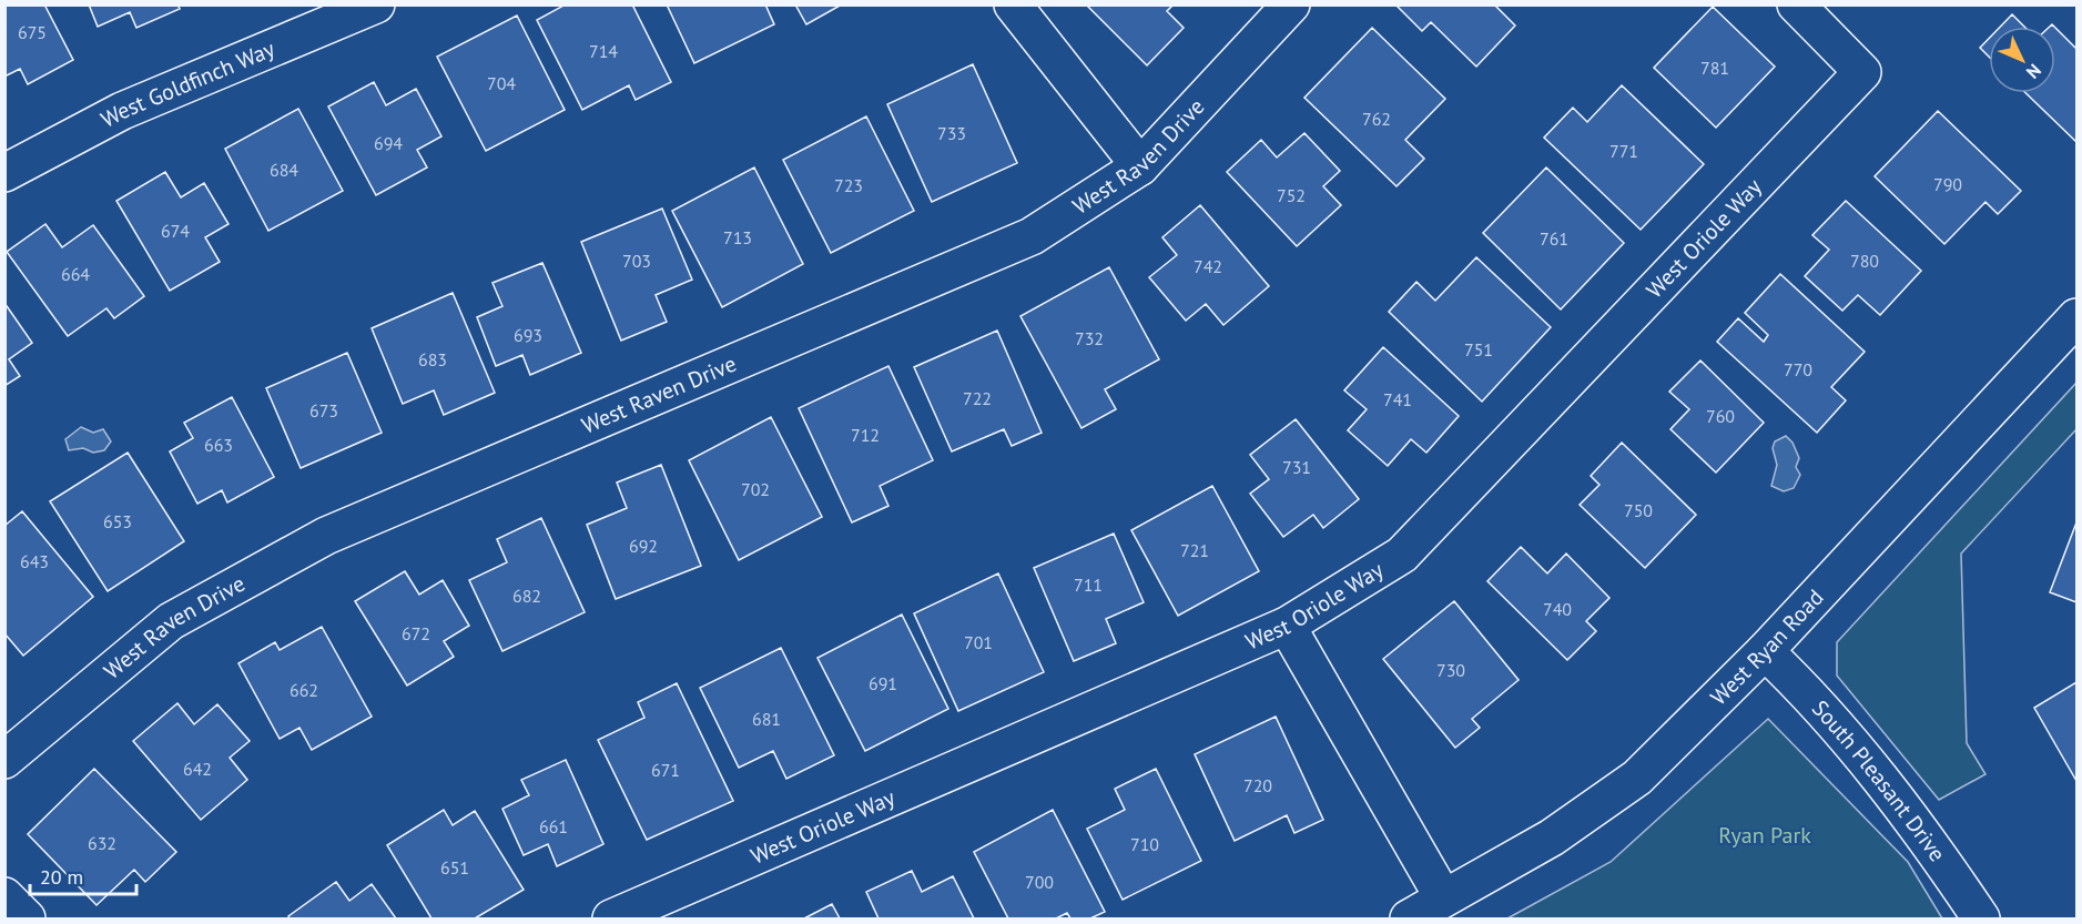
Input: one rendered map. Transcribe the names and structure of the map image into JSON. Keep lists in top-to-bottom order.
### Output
{
  "streets": {
    "street": [
      "West Goldfinch Way",
      "West Raven Drive",
      "West Oriole Way",
      "West Ryan Road",
      "South Pleasant Drive"
    ]
  },
  "crossings": [
    ["West Ryan Road", "South Pleasant Drive"]
  ],
  "parks": ["Ryan Park"],
  "house_numbers": [
    "675",
    "714",
    "781",
    "704",
    "762",
    "733",
    "694",
    "771",
    "684",
    "790",
    "723",
    "752",
    "674",
    "713",
    "761",
    "703",
    "780",
    "742",
    "664",
    "693",
    "732",
    "751",
    "683",
    "770",
    "722",
    "741",
    "673",
    "760",
    "712",
    "663",
    "731",
    "702",
    "750",
    "653",
    "692",
    "721",
    "643",
    "711",
    "682",
    "740",
    "672",
    "701",
    "730",
    "691",
    "662",
    "681",
    "642",
    "671",
    "720",
    "661",
    "632",
    "710",
    "651",
    "700"
  ],
  "scale_bar": "20 m",
  "north": "bottom right"
}
